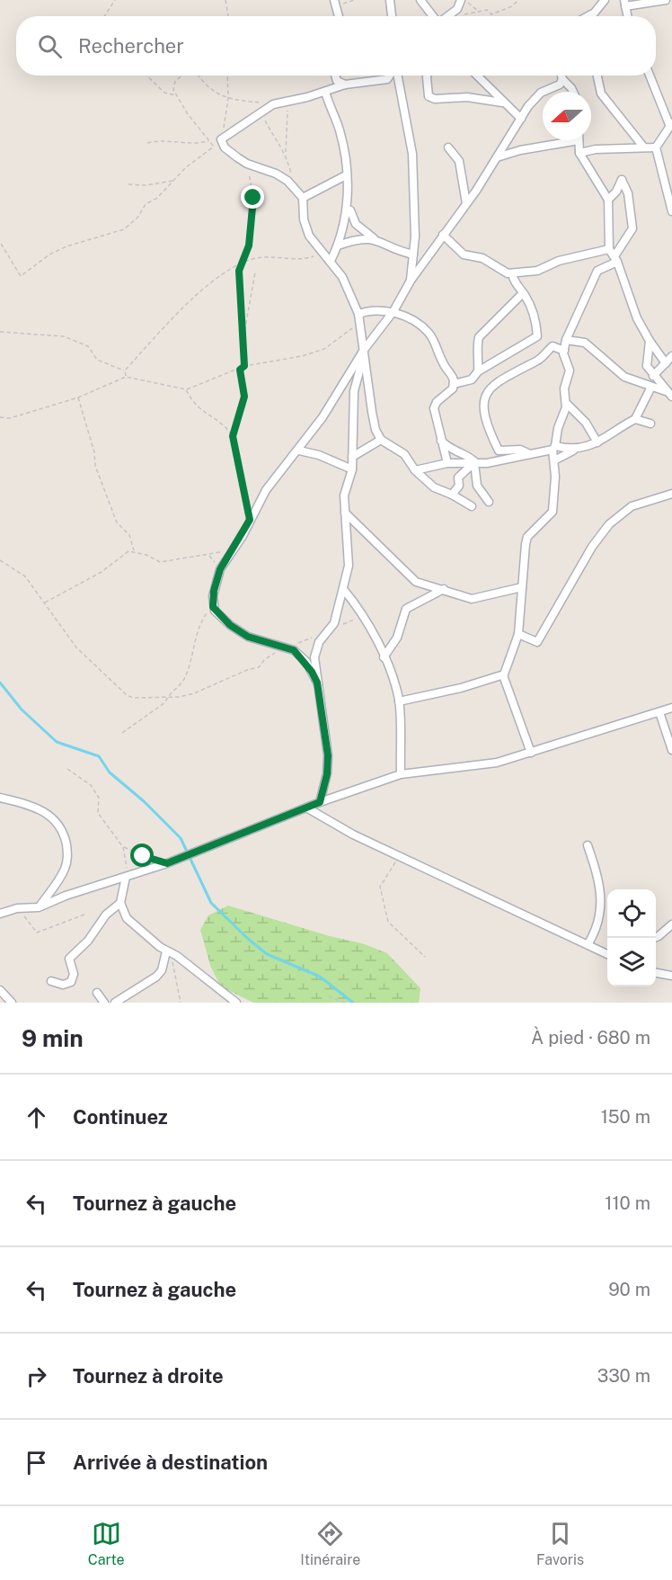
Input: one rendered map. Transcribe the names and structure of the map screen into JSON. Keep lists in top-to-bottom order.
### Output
{
  "north": "left",
  "page": {
    "search": "Rechercher",
    "heading": ["9 min", "À pied · 680 m"],
    "list": [
      ["Continuez", "150 m"],
      ["Tournez à gauche", "110 m"],
      ["Tournez à gauche", "90 m"],
      ["Tournez à droite", "330 m"],
      "Arrivée à destination"
    ],
    "nav": ["Carte", "Itinéraire", "Favoris"]
  }
}
